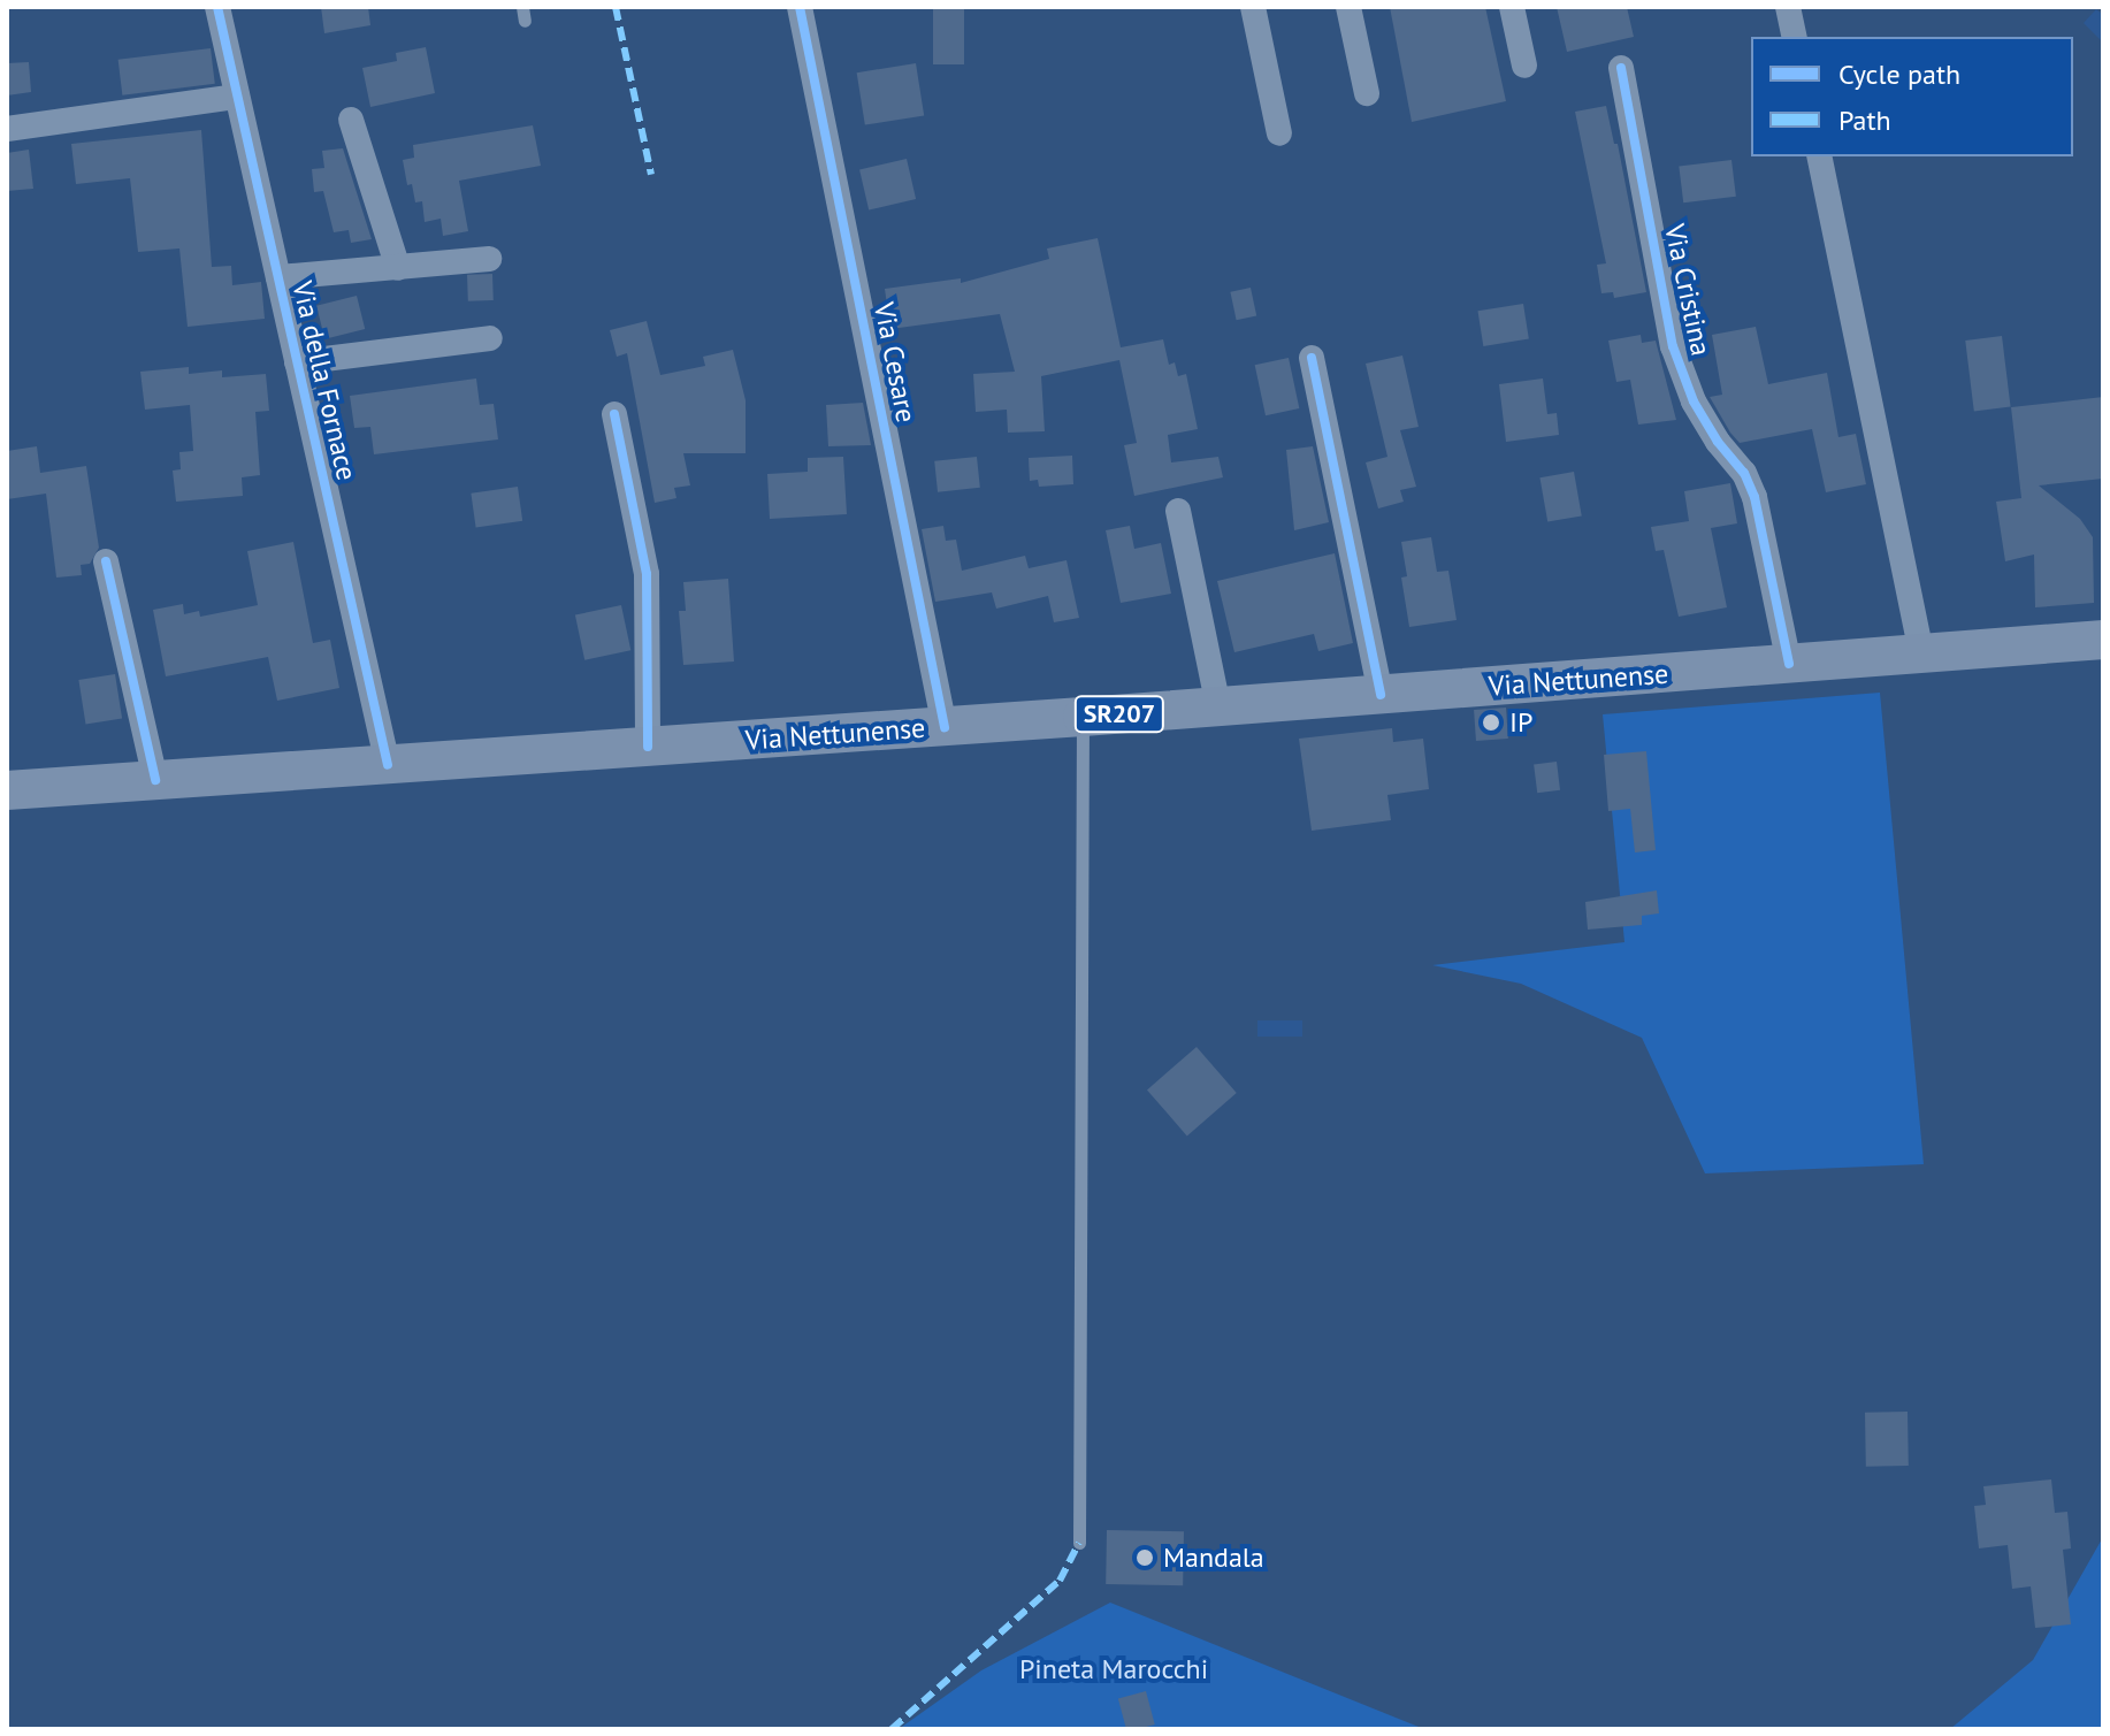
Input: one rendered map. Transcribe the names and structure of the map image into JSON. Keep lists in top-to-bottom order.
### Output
{
  "streets": {
    "main road": ["Via Nettunense", "SR207"],
    "street": ["Via Cristina", "Via Cesare", "Via della Fornace"]
  },
  "crossings": [
    ["Via Cristina", "Via Nettunense"],
    ["Via Cesare", "Via Nettunense"],
    ["Via della Fornace", "Via Nettunense"]
  ],
  "parks": ["Pineta Marocchi"],
  "places": ["IP", "Mandala"],
  "legend": ["Cycle path", "Path"]
}
